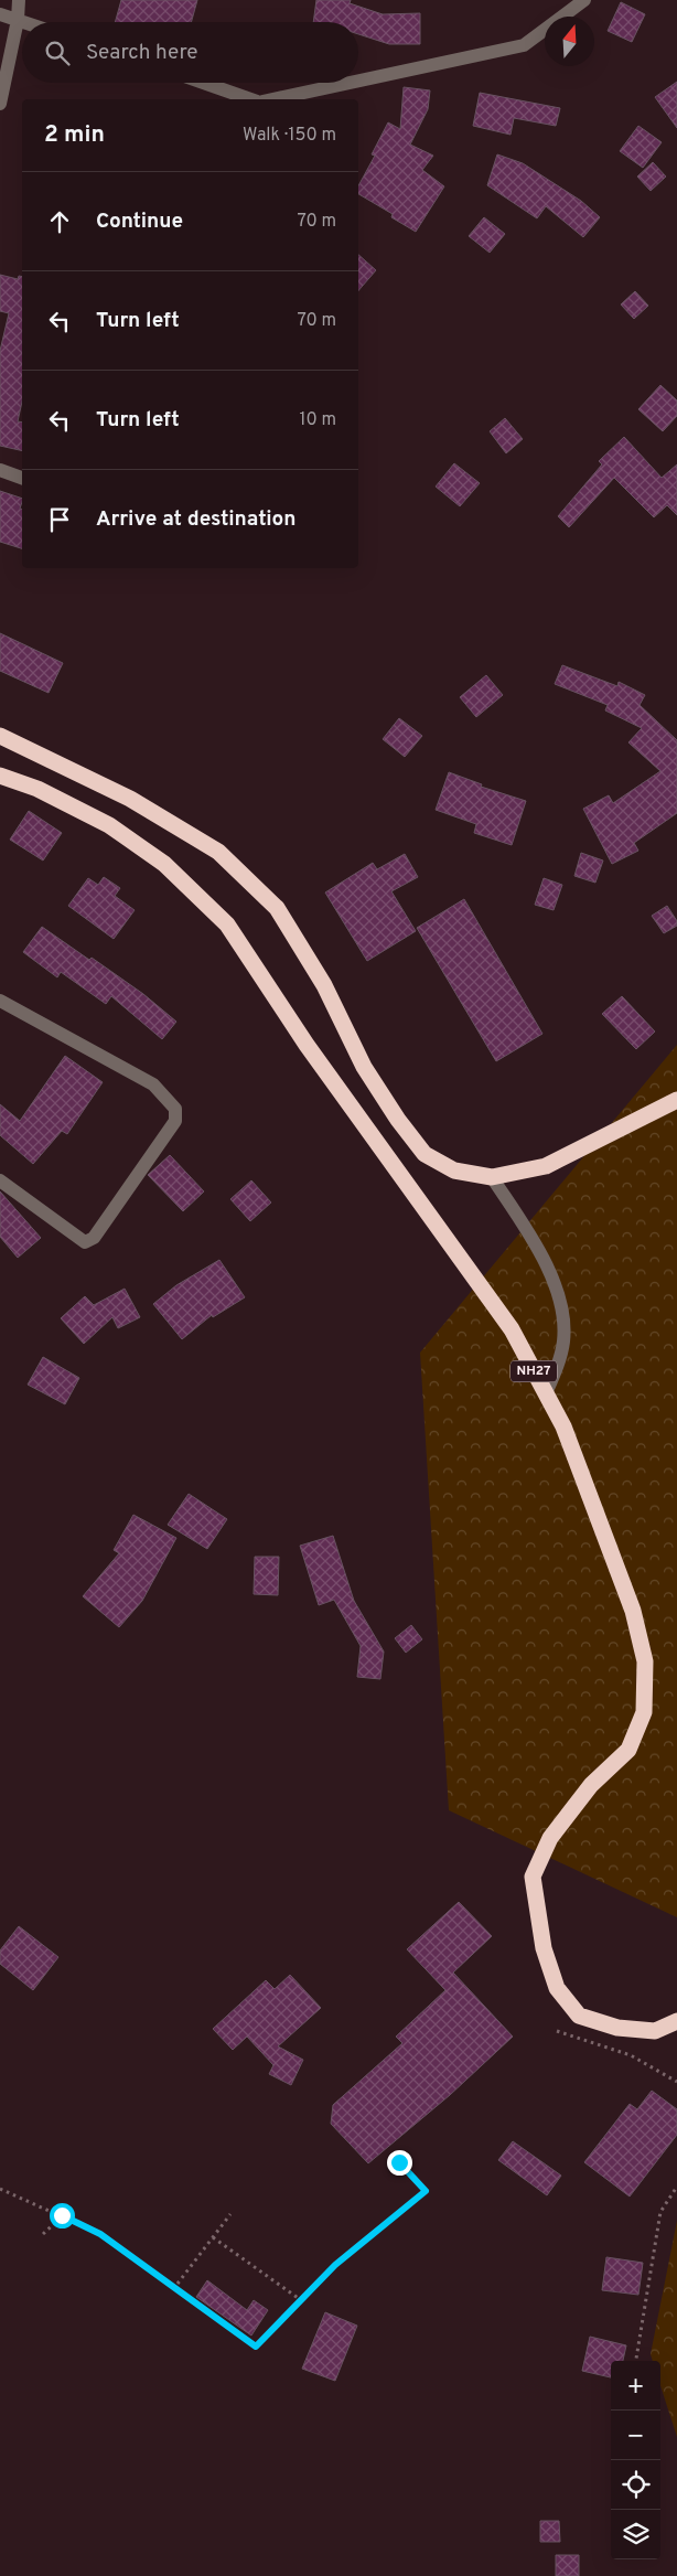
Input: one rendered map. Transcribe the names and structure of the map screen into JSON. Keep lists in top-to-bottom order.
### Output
{
  "streets": {
    "highway": ["NH27"]
  },
  "north": "top",
  "page": {
    "search": "Search here",
    "heading": ["2 min", "Walk · 150 m"],
    "list": [
      ["Continue", "70 m"],
      ["Turn left", "70 m"],
      ["Turn left", "10 m"],
      "Arrive at destination"
    ],
    "map_buttons": ["+", "−"]
  }
}
